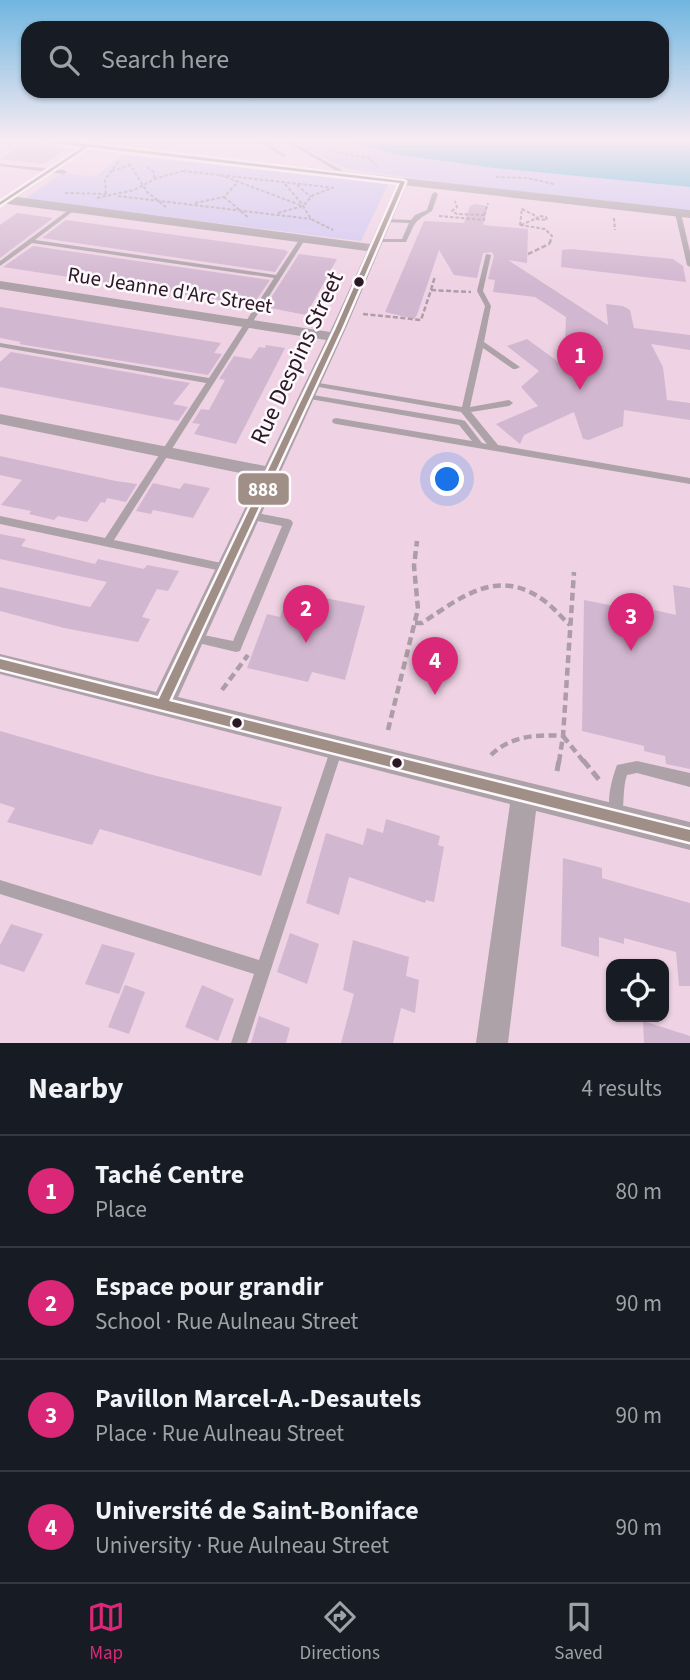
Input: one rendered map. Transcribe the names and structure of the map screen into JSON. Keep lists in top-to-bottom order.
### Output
{
  "streets": {
    "street": ["Rue Jeanne d'Arc Street", "Rue Despins Street"]
  },
  "crossings": [
    ["Rue Jeanne d'Arc Street", "Rue Despins Street"]
  ],
  "lines": ["transit line 888"],
  "page": {
    "search": "Search here",
    "pins": [
      "1",
      "2",
      "3",
      "4"
    ],
    "heading": ["Nearby", "4 results"],
    "list": [
      {
        "mark": "1",
        "name": "Taché Centre",
        "note": "Place",
        "value": "80 m"
      },
      {
        "mark": "2",
        "name": "Espace pour grandir",
        "note": "School · Rue Aulneau Street",
        "value": "90 m"
      },
      {
        "mark": "3",
        "name": "Pavillon Marcel-A.-Desautels",
        "note": "Place · Rue Aulneau Street",
        "value": "90 m"
      },
      {
        "mark": "4",
        "name": "Université de Saint-Boniface",
        "note": "University · Rue Aulneau Street",
        "value": "90 m"
      }
    ],
    "nav": ["Map", "Directions", "Saved"]
  }
}
